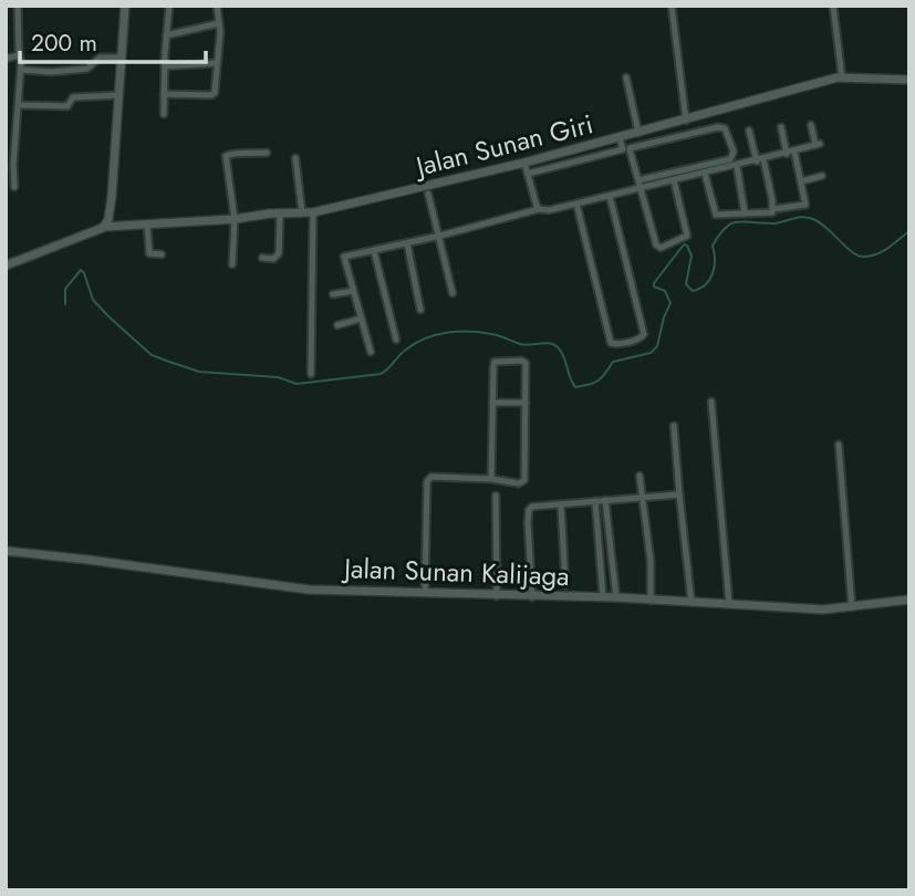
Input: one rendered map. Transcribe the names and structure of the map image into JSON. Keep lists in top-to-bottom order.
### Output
{
  "streets": {
    "street": ["Jalan Sunan Giri", "Jalan Sunan Kalijaga"]
  },
  "scale_bar": "200 m"
}
